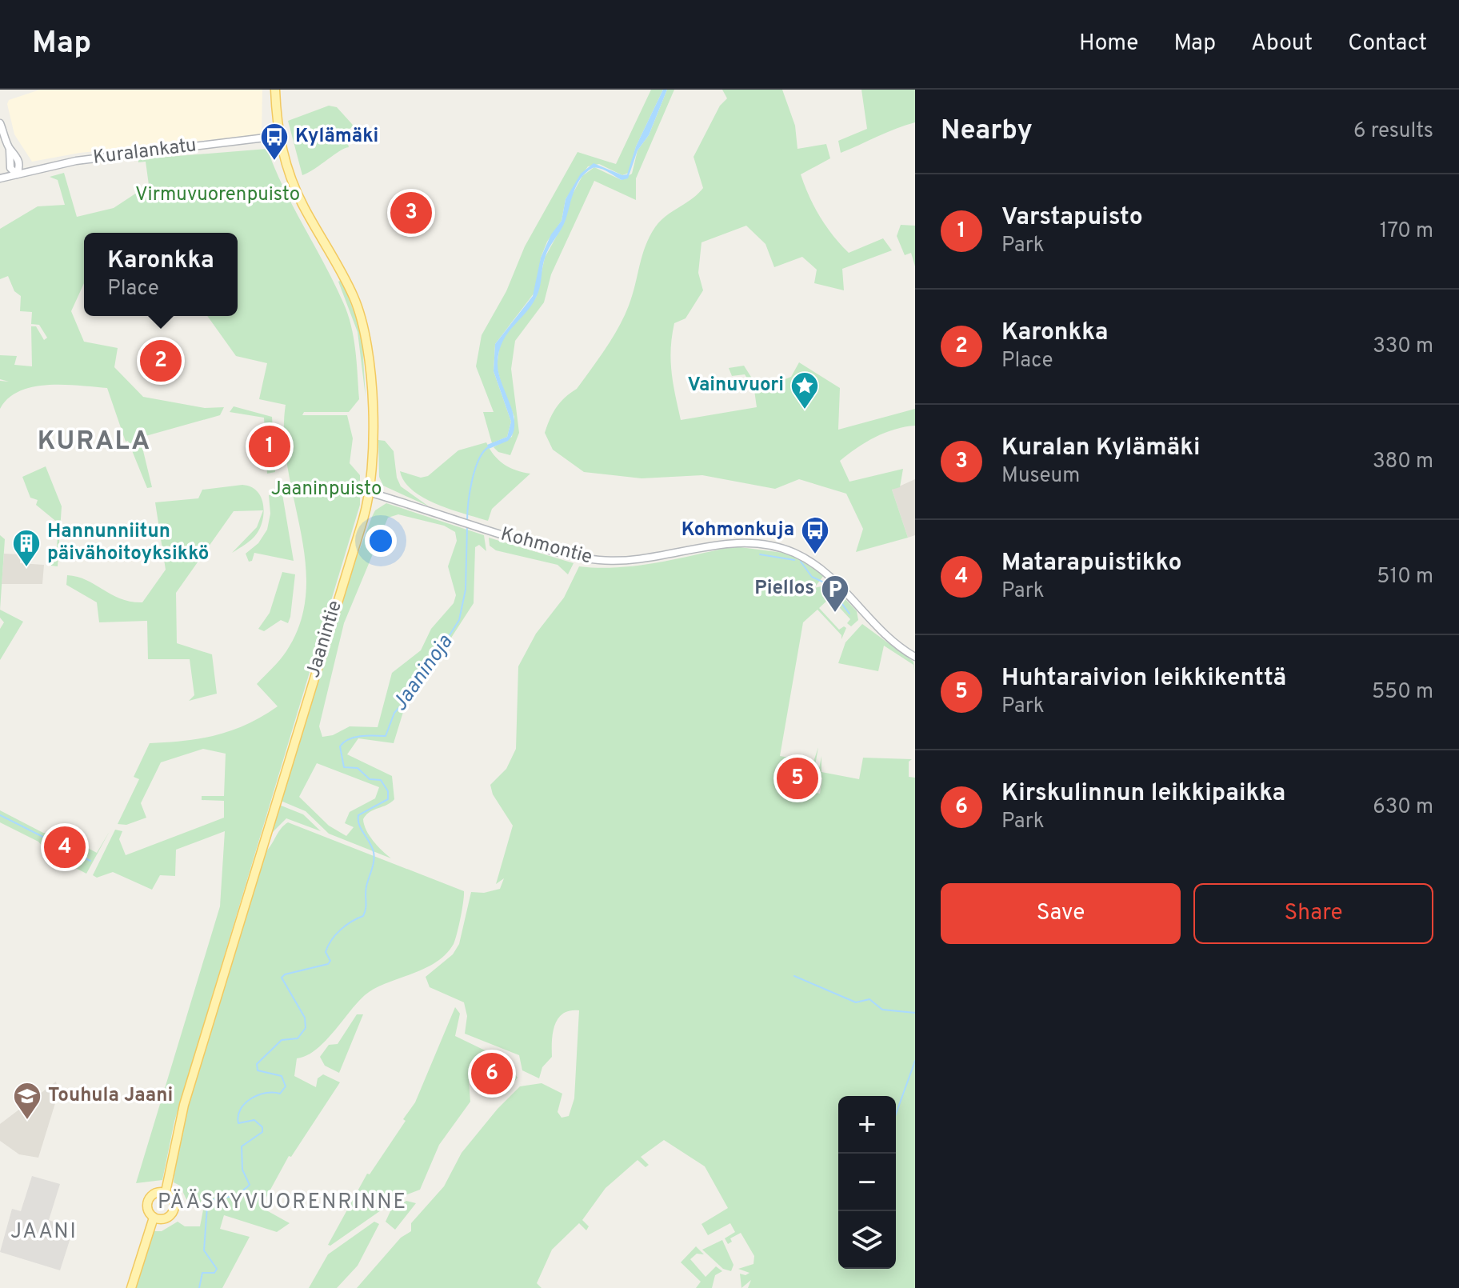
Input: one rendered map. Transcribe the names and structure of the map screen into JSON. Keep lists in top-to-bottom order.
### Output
{
  "streets": {
    "main road": ["Jaanintie"],
    "street": ["Kuralankatu", "Kohmontie"]
  },
  "crossings": [
    ["Kuralankatu", "Jaanintie"],
    ["Kohmontie", "Jaanintie"]
  ],
  "districts": ["KURALA", "PÄÄSKYVUORENRINNE", "JAANI"],
  "water": ["Jaaninoja"],
  "parks": ["Virmuvuorenpuisto", "Jaaninpuisto"],
  "places": {
    "bus stop": ["Kylämäki", "Kohmonkuja"],
    "place": ["Vainuvuori"],
    "building": ["Hannunniitun päivähoitoyksikkö"],
    "parking": ["Piellos"],
    "school or university": ["Touhula Jaani"]
  },
  "page": {
    "header": "Map",
    "nav": [
      "Home",
      "Map",
      "About",
      "Contact"
    ],
    "heading": ["Nearby", "6 results"],
    "list": [
      {
        "mark": "1",
        "name": "Varstapuisto",
        "note": "Park",
        "value": "170 m"
      },
      {
        "mark": "2",
        "name": "Karonkka",
        "note": "Place",
        "value": "330 m"
      },
      {
        "mark": "3",
        "name": "Kuralan Kylämäki",
        "note": "Museum",
        "value": "380 m"
      },
      {
        "mark": "4",
        "name": "Matarapuistikko",
        "note": "Park",
        "value": "510 m"
      },
      {
        "mark": "5",
        "name": "Huhtaraivion leikkikenttä",
        "note": "Park",
        "value": "550 m"
      },
      {
        "mark": "6",
        "name": "Kirskulinnun leikkipaikka",
        "note": "Park",
        "value": "630 m"
      }
    ],
    "pins": [
      "3",
      "2",
      "1",
      "5",
      "4",
      "6"
    ],
    "popup": ["Karonkka", "Place"],
    "buttons": ["Save", "Share"],
    "map_buttons": ["+", "−"]
  }
}
